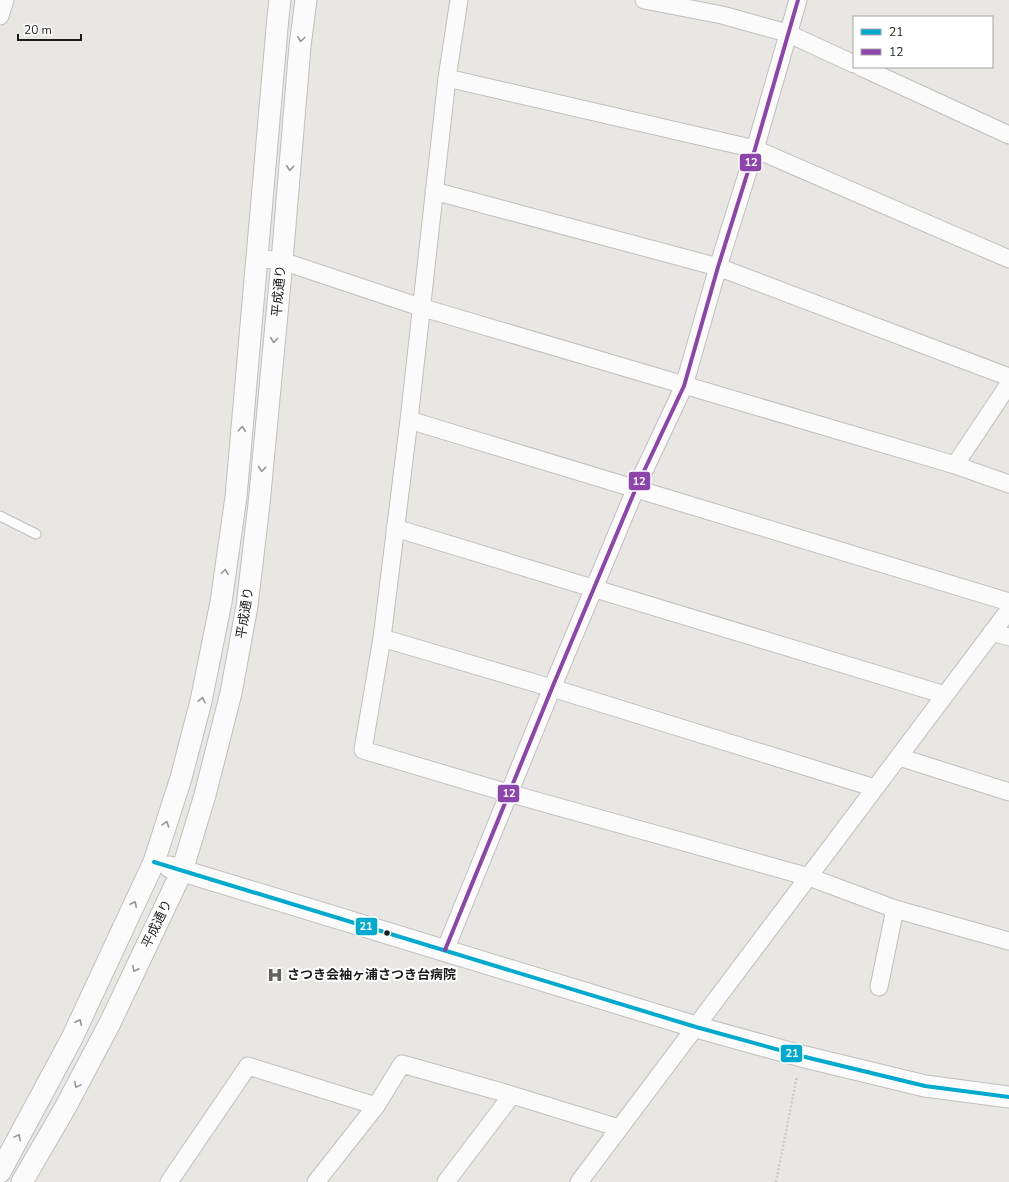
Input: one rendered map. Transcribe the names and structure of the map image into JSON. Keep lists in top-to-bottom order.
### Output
{
  "streets": {
    "street": ["平成通り"]
  },
  "places": {
    "hospital": ["さつき会袖ヶ浦さつき台病院"]
  },
  "lines": ["transit line 12", "transit line 21"],
  "legend": ["21", "12"],
  "scale_bar": "20 m"
}
